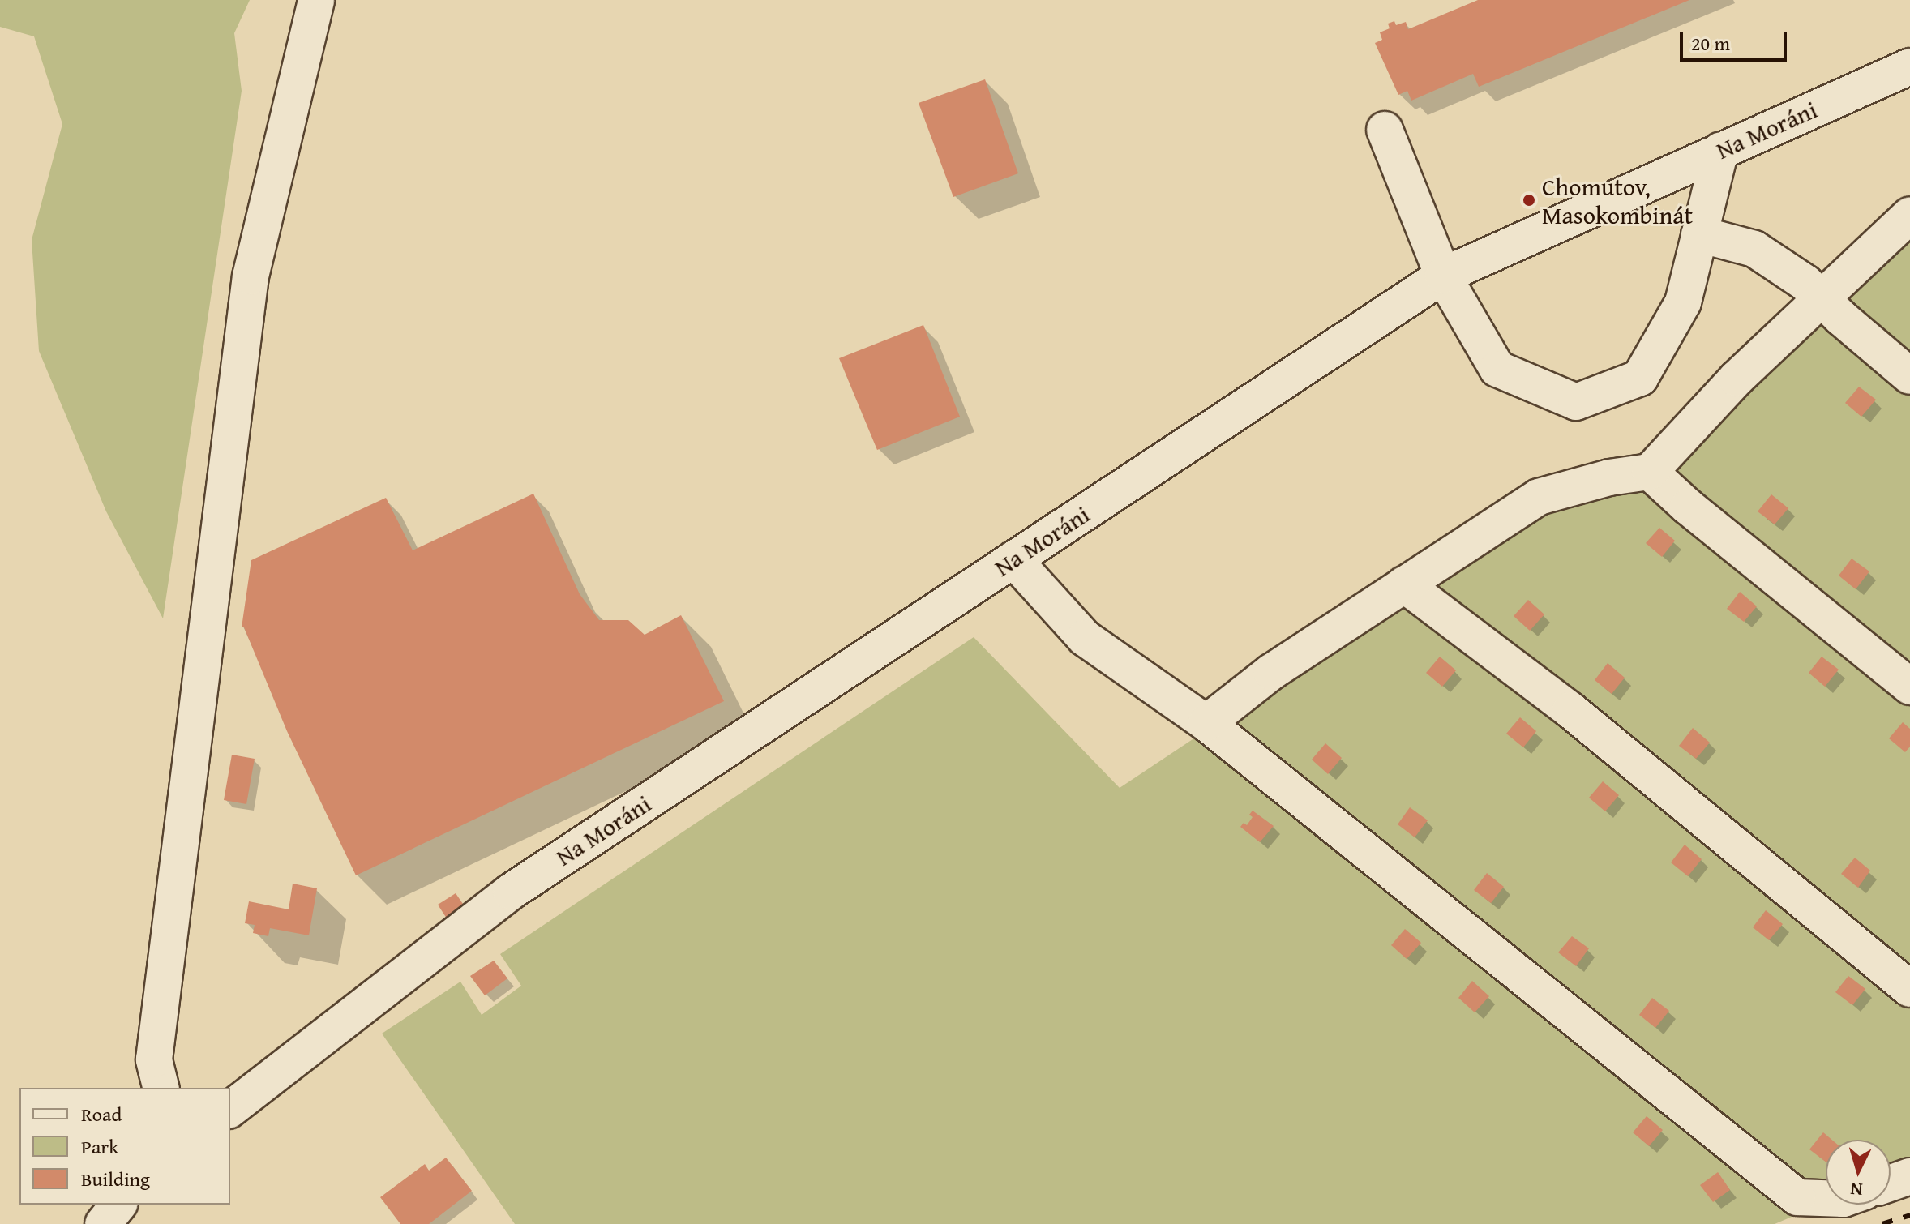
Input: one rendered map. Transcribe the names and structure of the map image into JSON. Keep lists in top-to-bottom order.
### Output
{
  "streets": {
    "lane": ["Na Moráni"]
  },
  "places": ["Chomutov, Masokombinát"],
  "legend": ["Road", "Park", "Building"],
  "scale_bar": "20 m",
  "north": "bottom"
}
